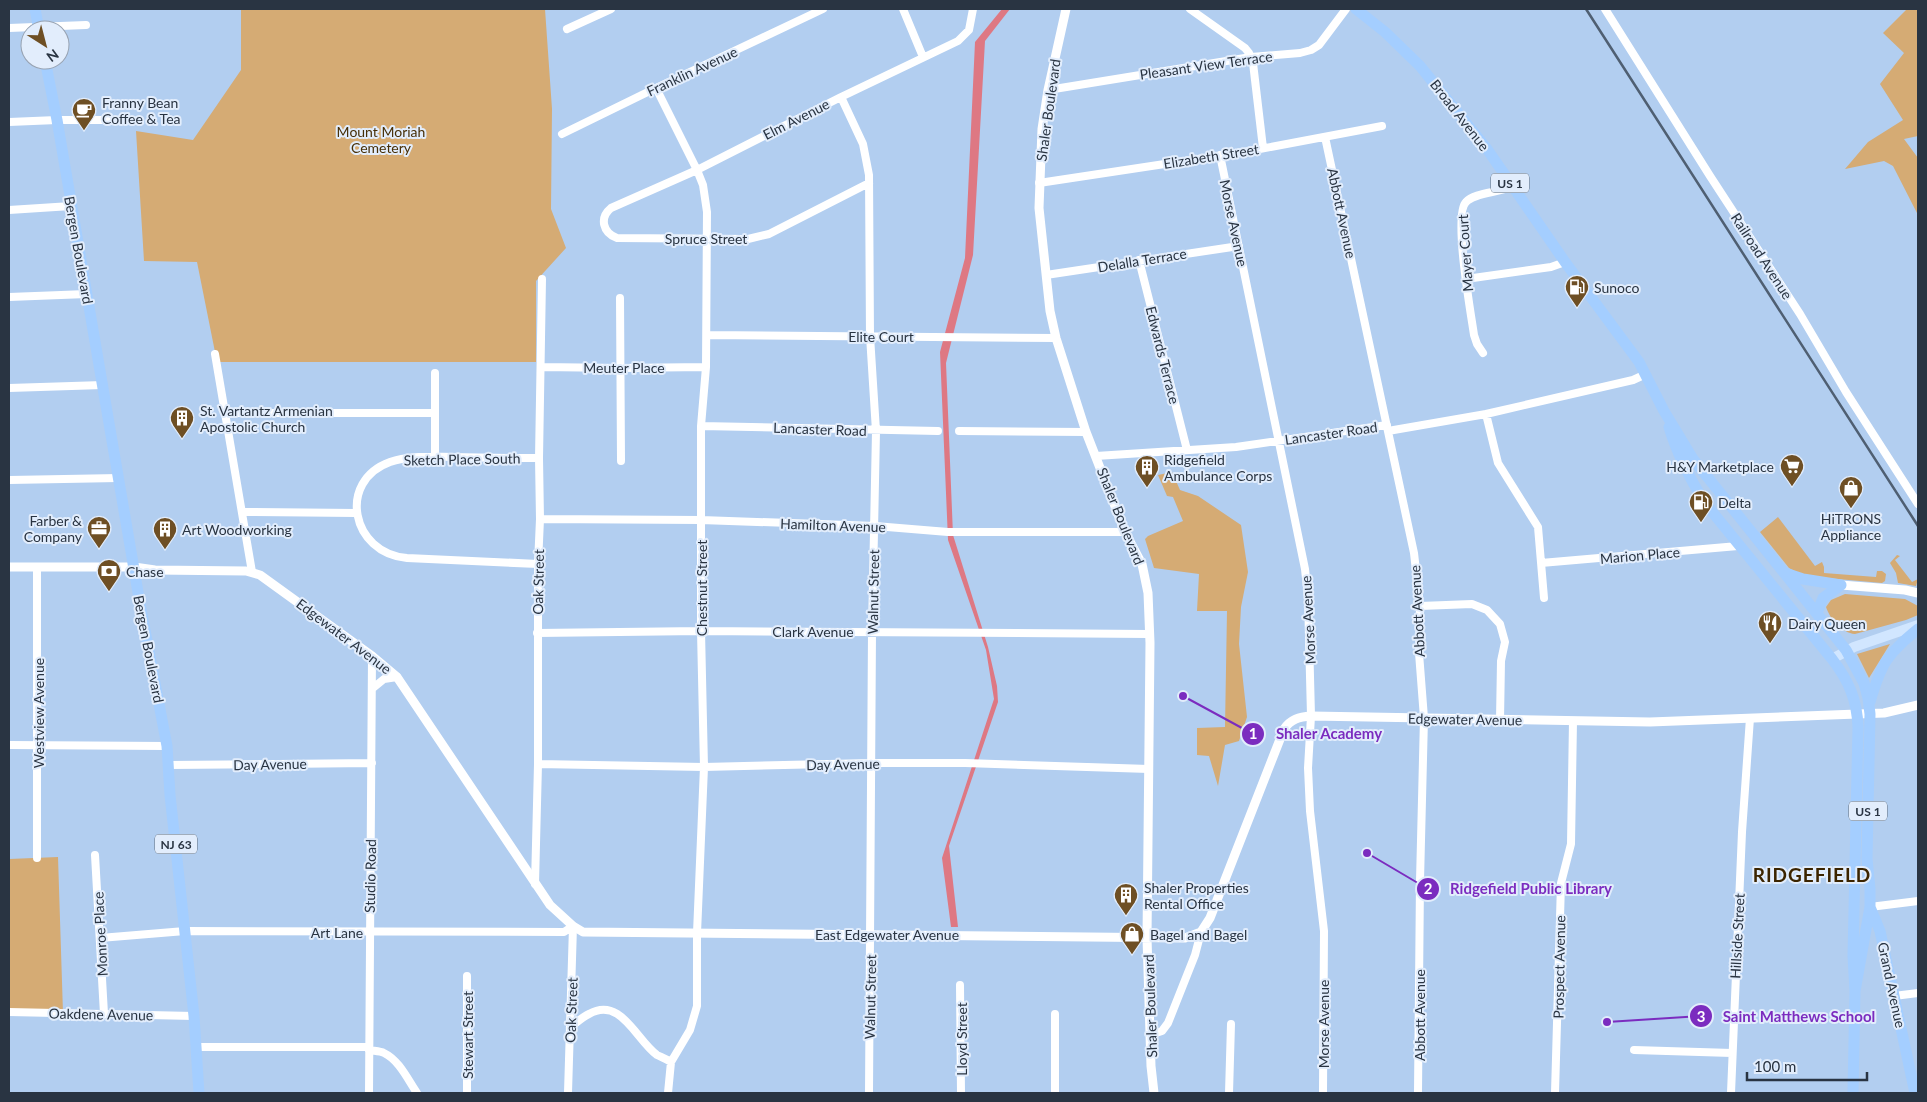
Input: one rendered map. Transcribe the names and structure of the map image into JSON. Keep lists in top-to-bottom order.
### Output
{
  "streets": {
    "main road": [
      "Broad Avenue",
      "US 1",
      "Bergen Boulevard",
      "NJ 63",
      "Grand Avenue"
    ],
    "street": [
      "Pleasant View Terrace",
      "Franklin Avenue",
      "Shaler Boulevard",
      "Elm Avenue",
      "Elizabeth Street",
      "Abbott Avenue",
      "Morse Avenue",
      "Spruce Street",
      "Mayer Court",
      "Railroad Avenue",
      "Delalla Terrace",
      "Elite Court",
      "Edwards Terrace",
      "Meuter Place",
      "Lancaster Road",
      "Sketch Place South",
      "Hamilton Avenue",
      "Marion Place",
      "Oak Street",
      "Chestnut Street",
      "Walnut Street",
      "Clark Avenue",
      "Edgewater Avenue",
      "Westview Avenue",
      "Day Avenue",
      "Studio Road",
      "Art Lane",
      "Monroe Place",
      "East Edgewater Avenue",
      "Hillside Street",
      "Prospect Avenue",
      "Oakdene Avenue",
      "Stewart Street",
      "Lloyd Street"
    ]
  },
  "crossings": [
    ["Pleasant View Terrace", "Shaler Boulevard"],
    ["Franklin Avenue", "Chestnut Street"],
    ["Shaler Boulevard", "Elizabeth Street"],
    ["Shaler Boulevard", "Delalla Terrace"],
    ["Shaler Boulevard", "Elite Court"],
    ["Shaler Boulevard", "Lancaster Road"],
    ["Shaler Boulevard", "Hamilton Avenue"],
    ["Shaler Boulevard", "Clark Avenue"],
    ["Shaler Boulevard", "Day Avenue"],
    ["Shaler Boulevard", "East Edgewater Avenue"],
    ["Broad Avenue", "US 1"],
    ["Broad Avenue", "Mayer Court"],
    ["Broad Avenue", "Lancaster Road"],
    ["Elm Avenue", "Spruce Street"],
    ["Elm Avenue", "Chestnut Street"],
    ["Elm Avenue", "Walnut Street"],
    ["Elizabeth Street", "Abbott Avenue"],
    ["Elizabeth Street", "Morse Avenue"],
    ["US 1", "Marion Place"],
    ["US 1", "Edgewater Avenue"],
    ["US 1", "Grand Avenue"],
    ["Abbott Avenue", "Lancaster Road"],
    ["Abbott Avenue", "Edgewater Avenue"],
    ["Morse Avenue", "Delalla Terrace"],
    ["Morse Avenue", "Lancaster Road"],
    ["Morse Avenue", "Edgewater Avenue"],
    ["Spruce Street", "Chestnut Street"],
    ["Spruce Street", "Walnut Street"],
    ["Bergen Boulevard", "Edgewater Avenue"],
    ["Bergen Boulevard", "Day Avenue"],
    ["Bergen Boulevard", "Art Lane"],
    ["Bergen Boulevard", "Oakdene Avenue"],
    ["Delalla Terrace", "Edwards Terrace"],
    ["Elite Court", "Chestnut Street"],
    ["Elite Court", "Walnut Street"],
    ["Edwards Terrace", "Lancaster Road"],
    ["Meuter Place", "Oak Street"],
    ["Meuter Place", "Chestnut Street"],
    ["Lancaster Road", "Chestnut Street"],
    ["Lancaster Road", "Walnut Street"],
    ["Sketch Place South", "Oak Street"],
    ["Hamilton Avenue", "Oak Street"],
    ["Hamilton Avenue", "Chestnut Street"],
    ["Hamilton Avenue", "Walnut Street"],
    ["Oak Street", "Clark Avenue"],
    ["Oak Street", "Edgewater Avenue"],
    ["Oak Street", "Day Avenue"],
    ["Oak Street", "Art Lane"],
    ["Oak Street", "East Edgewater Avenue"],
    ["Chestnut Street", "Clark Avenue"],
    ["Chestnut Street", "Day Avenue"],
    ["Chestnut Street", "East Edgewater Avenue"],
    ["Walnut Street", "Clark Avenue"],
    ["Walnut Street", "Day Avenue"],
    ["Walnut Street", "East Edgewater Avenue"],
    ["Edgewater Avenue", "Westview Avenue"],
    ["Edgewater Avenue", "Studio Road"],
    ["Edgewater Avenue", "Art Lane"],
    ["Edgewater Avenue", "East Edgewater Avenue"],
    ["Edgewater Avenue", "Hillside Street"],
    ["Edgewater Avenue", "Prospect Avenue"],
    ["Day Avenue", "Studio Road"],
    ["Studio Road", "Art Lane"],
    ["Art Lane", "Monroe Place"],
    ["Art Lane", "East Edgewater Avenue"],
    ["Monroe Place", "Oakdene Avenue"]
  ],
  "districts": ["RIDGEFIELD"],
  "parks": ["Mount Moriah Cemetery"],
  "places": {
    "cafe": ["Franny Bean Coffee & Tea"],
    "fuel station": ["Sunoco", "Delta"],
    "building": [
      "St. Vartantz Armenian Apostolic Church",
      "Ridgefield Ambulance Corps",
      "Art Woodworking",
      "Shaler Properties Rental Office"
    ],
    "supermarket": ["H&Y Marketplace"],
    "shop": ["HiTRONS Appliance", "Bagel and Bagel"],
    "office": ["Farber & Company"],
    "bank": ["Chase"],
    "restaurant": ["Dairy Queen"],
    "other": ["Shaler Academy", "Ridgefield Public Library", "Saint Matthews School"]
  },
  "scale_bar": "100 m",
  "north": "bottom right"
}
